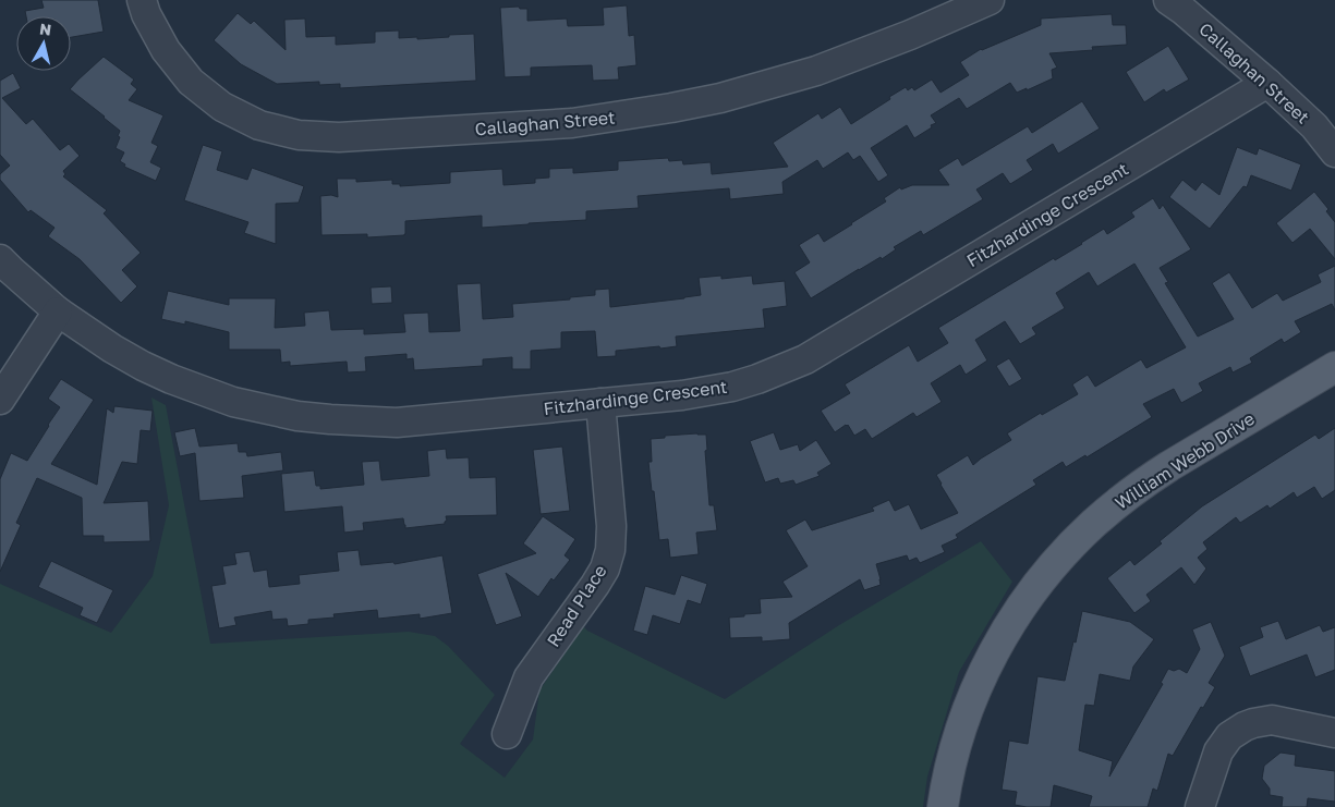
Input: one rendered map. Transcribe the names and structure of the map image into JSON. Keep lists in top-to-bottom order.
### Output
{
  "streets": {
    "main road": ["William Webb Drive"],
    "street": ["Callaghan Street", "Fitzhardinge Crescent", "Read Place"]
  },
  "crossings": [
    ["Callaghan Street", "Fitzhardinge Crescent"],
    ["Fitzhardinge Crescent", "Read Place"]
  ],
  "north": "top"
}
